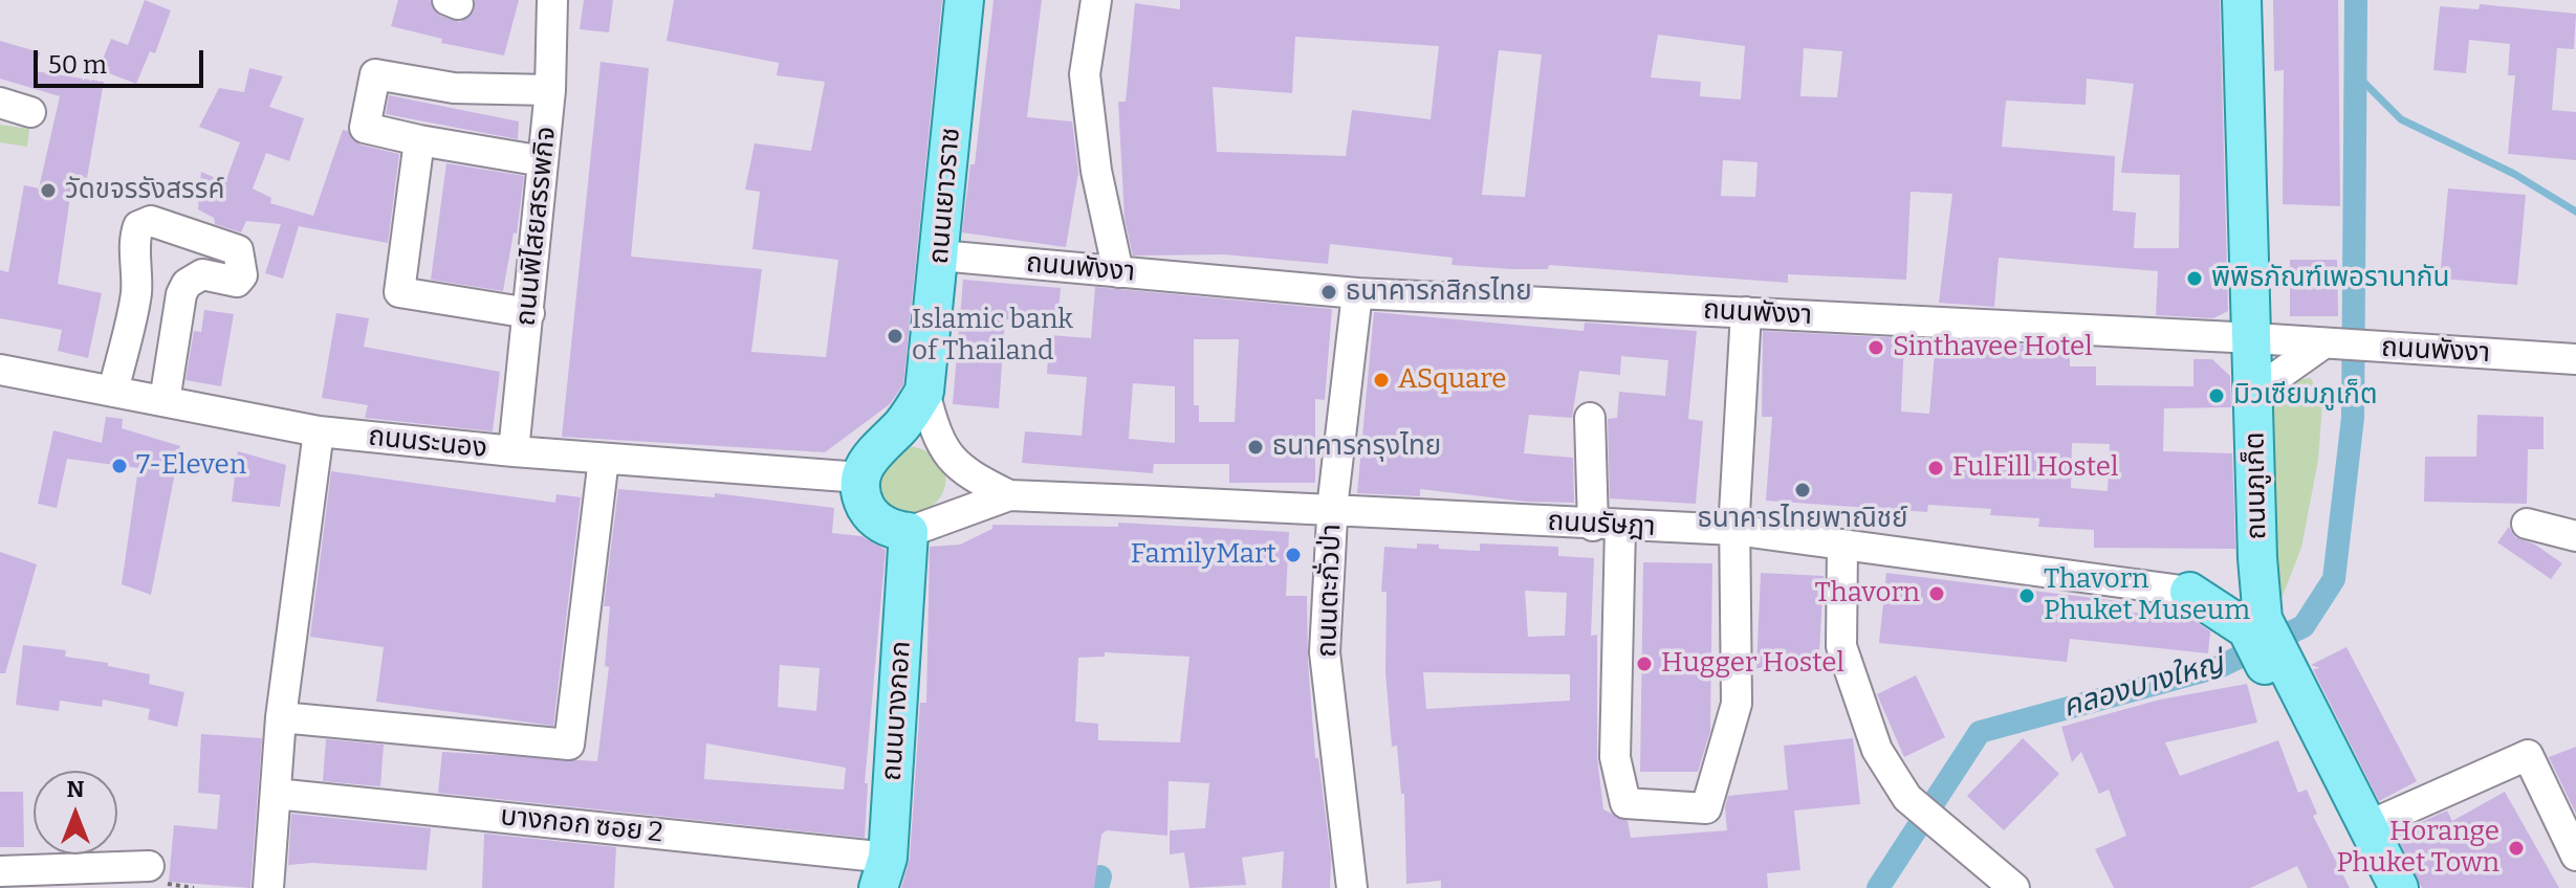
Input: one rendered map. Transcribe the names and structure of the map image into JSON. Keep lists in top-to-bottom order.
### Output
{
  "streets": {
    "main road": [
      "ถนนเยาวราช",
      "ถนนภูเก็ต",
      "ถนนรัษฎา",
      "ถนนบางกอก"
    ],
    "street": [
      "ถนนพิไสยสรรพกิจ",
      "ถนนพังงา",
      "ถนนระนอง",
      "ถนนตะกั่วป่า",
      "บางกอก ซอย 2"
    ]
  },
  "crossings": [
    ["ถนนเยาวราช", "ถนนพังงา"],
    ["ถนนพิไสยสรรพกิจ", "ถนนระนอง"],
    ["ถนนพังงา", "ถนนภูเก็ต"],
    ["ถนนพังงา", "ถนนตะกั่วป่า"],
    ["ถนนภูเก็ต", "ถนนรัษฎา"],
    ["ถนนรัษฎา", "ถนนตะกั่วป่า"],
    ["ถนนบางกอก", "บางกอก ซอย 2"]
  ],
  "water": ["คลองบางใหญ่"],
  "places": [
    "วัดขจรรังสรรค์",
    "พิพิธภัณฑ์เพอรานากัน",
    "ธนาคารกสิกรไทย",
    "Islamic bank of Thailand",
    "Sinthavee Hotel",
    "ASquare",
    "มิวเซียมภูเก็ต",
    "ธนาคารกรุงไทย",
    "7-Eleven",
    "FulFill Hostel",
    "ธนาคารไทยพาณิชย์",
    "FamilyMart",
    "Thavorn",
    "Thavorn Phuket Museum",
    "Hugger Hostel",
    "Horange Phuket Town"
  ],
  "scale_bar": "50 m",
  "north": "top"
}
